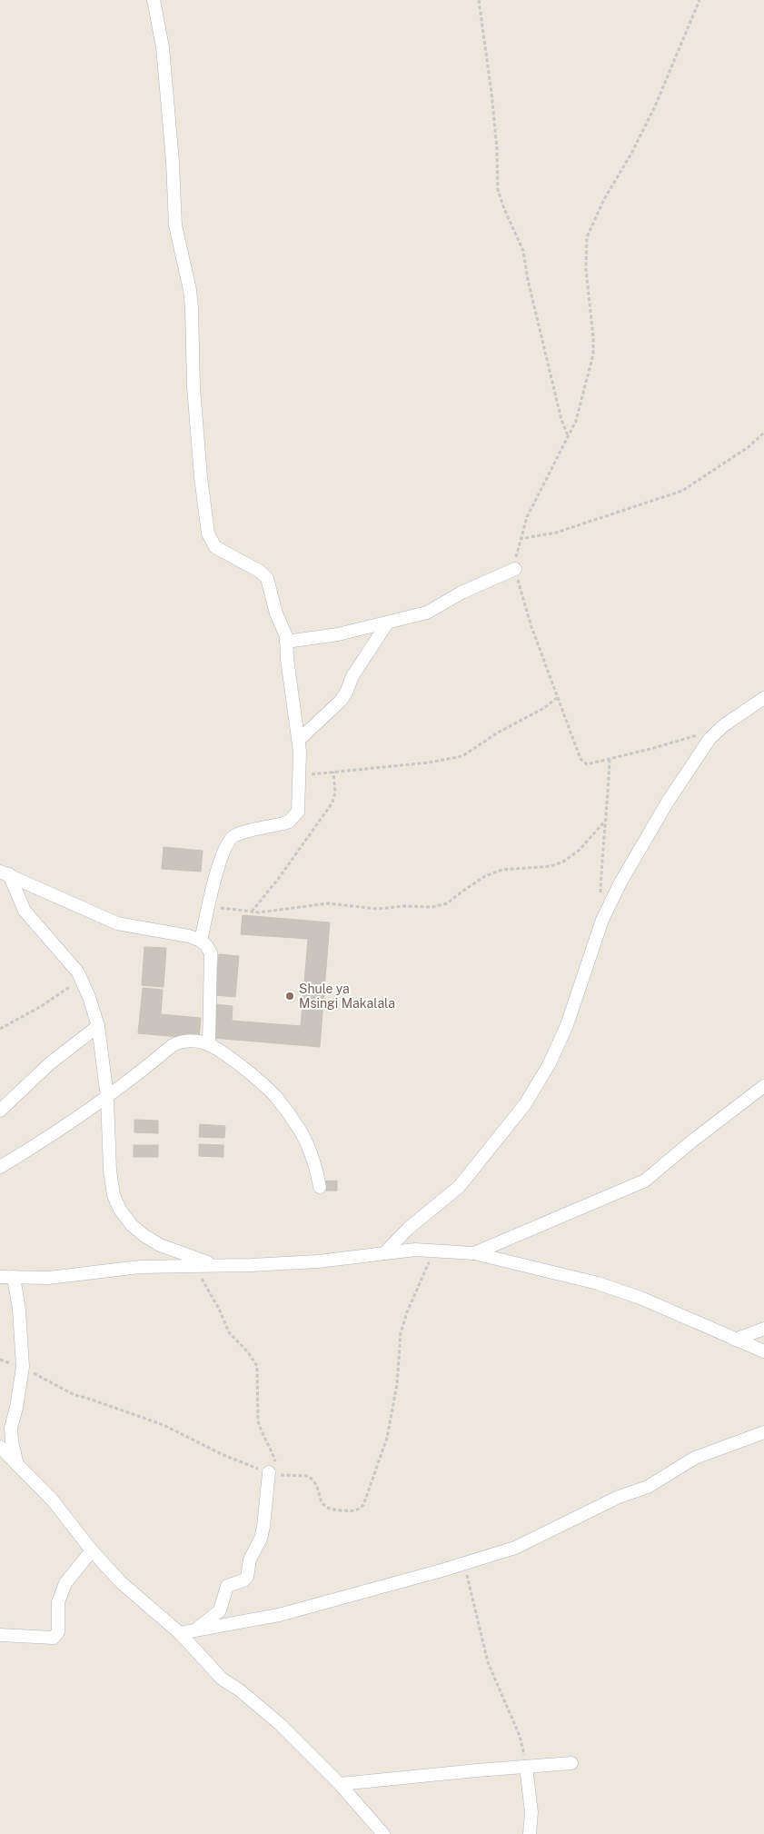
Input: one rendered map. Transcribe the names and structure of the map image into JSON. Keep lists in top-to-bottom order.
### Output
{
  "places": ["Shule ya Msingi Makalala"]
}
